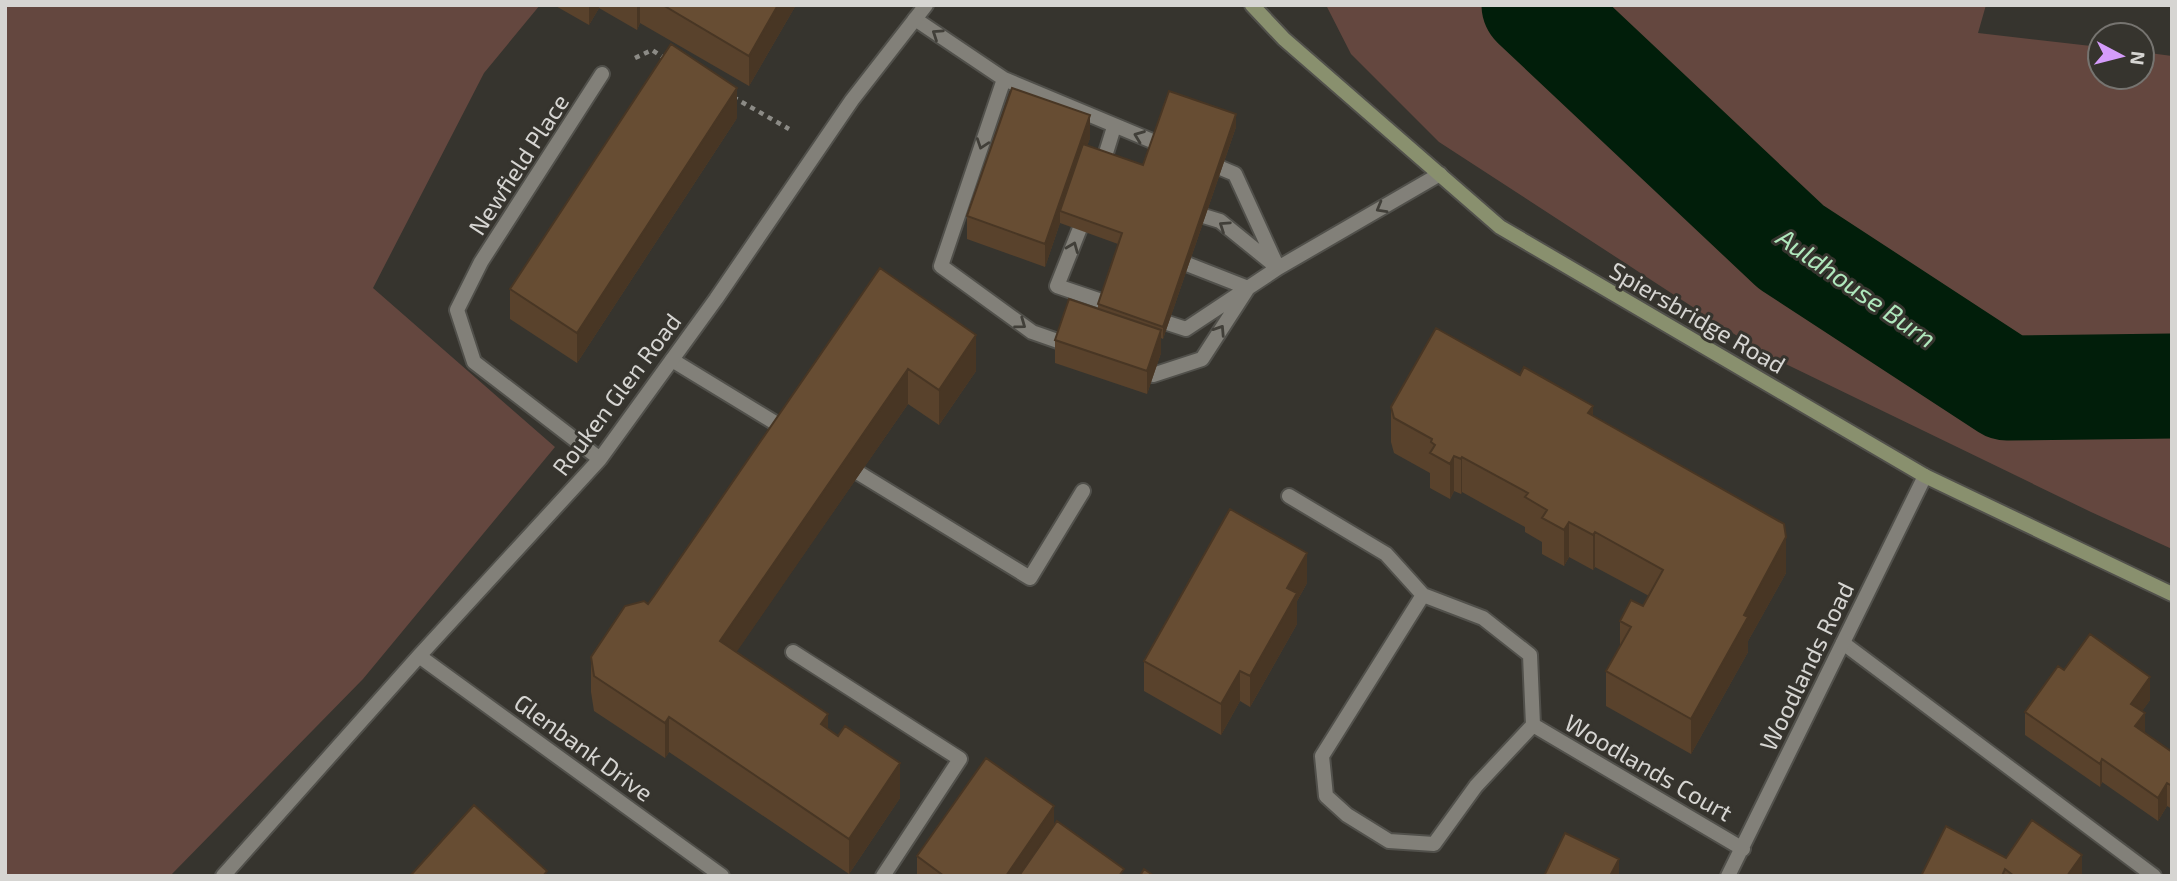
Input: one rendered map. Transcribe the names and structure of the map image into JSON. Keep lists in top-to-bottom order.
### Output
{
  "streets": {
    "main road": ["Spiersbridge Road"],
    "street": [
      "Newfield Place",
      "Rouken Glen Road",
      "Woodlands Road",
      "Glenbank Drive",
      "Woodlands Court"
    ]
  },
  "crossings": [
    ["Newfield Place", "Rouken Glen Road"],
    ["Spiersbridge Road", "Woodlands Road"],
    ["Rouken Glen Road", "Glenbank Drive"],
    ["Woodlands Road", "Woodlands Court"]
  ],
  "water": ["Auldhouse Burn"],
  "north": "right"
}
